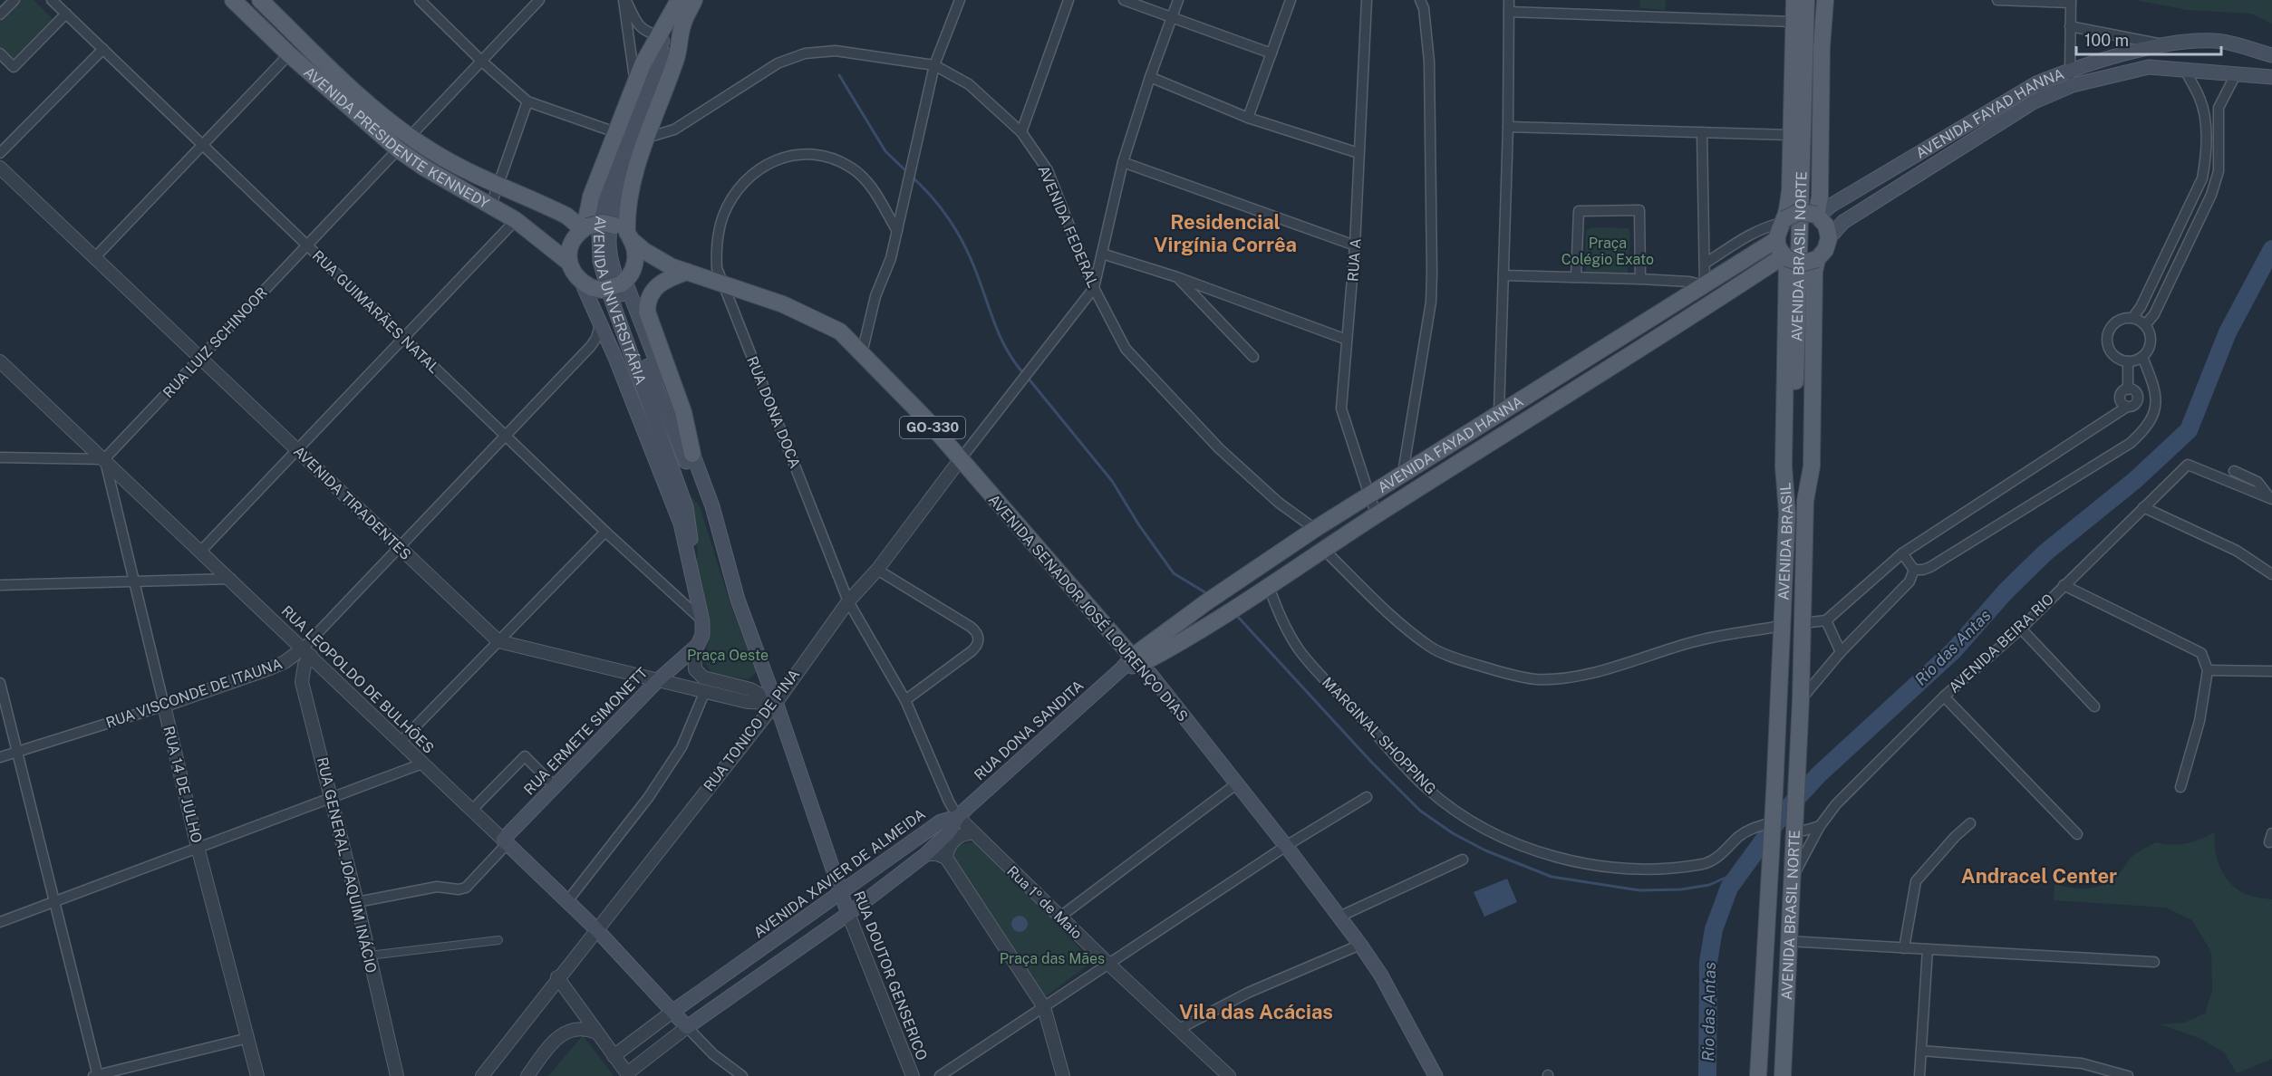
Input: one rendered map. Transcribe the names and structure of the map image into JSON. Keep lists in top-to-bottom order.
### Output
{
  "streets": {
    "main road": [
      "AVENIDA FAYAD HANNA",
      "AVENIDA PRESIDENTE KENNEDY",
      "AVENIDA BRASIL NORTE",
      "AVENIDA UNIVERSITÁRIA",
      "GO-330",
      "AVENIDA BRASIL",
      "AVENIDA SENADOR JOSÉ LOURENÇO DIAS",
      "RUA LEOPOLDO DE BULHÕES",
      "RUA DONA SANDITA",
      "RUA ERMETE SIMONETT",
      "AVENIDA XAVIER DE ALMEIDA",
      "RUA DOUTOR GENSERICO"
    ],
    "street": [
      "AVENIDA FEDERAL",
      "RUA A",
      "RUA GUIMARÃES NATAL",
      "RUA LUIZ SCHINOOR",
      "RUA DONA DOCA",
      "AVENIDA TIRADENTES",
      "AVENIDA BEIRA RIO",
      "RUA VISCONDE DE ITAUNA",
      "RUA TONICO DE PINA",
      "MARGINAL SHOPPING",
      "RUA 14 DE JULHO",
      "RUA GENERAL JOAQUIM INÁCIO",
      "Rua 1º de Maio"
    ]
  },
  "crossings": [
    ["AVENIDA FAYAD HANNA", "AVENIDA FEDERAL"],
    ["AVENIDA FAYAD HANNA", "AVENIDA BRASIL NORTE"],
    ["AVENIDA FAYAD HANNA", "RUA A"],
    ["AVENIDA FAYAD HANNA", "AVENIDA BRASIL"],
    ["AVENIDA FAYAD HANNA", "AVENIDA SENADOR JOSÉ LOURENÇO DIAS"],
    ["AVENIDA FAYAD HANNA", "RUA DONA SANDITA"],
    ["AVENIDA FAYAD HANNA", "MARGINAL SHOPPING"],
    ["AVENIDA PRESIDENTE KENNEDY", "AVENIDA UNIVERSITÁRIA"],
    ["AVENIDA PRESIDENTE KENNEDY", "RUA LUIZ SCHINOOR"],
    ["AVENIDA PRESIDENTE KENNEDY", "AVENIDA SENADOR JOSÉ LOURENÇO DIAS"],
    ["AVENIDA FEDERAL", "AVENIDA UNIVERSITÁRIA"],
    ["AVENIDA FEDERAL", "RUA TONICO DE PINA"],
    ["AVENIDA BRASIL NORTE", "AVENIDA BRASIL"],
    ["AVENIDA BRASIL NORTE", "AVENIDA BEIRA RIO"],
    ["AVENIDA BRASIL NORTE", "MARGINAL SHOPPING"],
    ["AVENIDA UNIVERSITÁRIA", "RUA GUIMARÃES NATAL"],
    ["AVENIDA UNIVERSITÁRIA", "AVENIDA TIRADENTES"],
    ["AVENIDA UNIVERSITÁRIA", "AVENIDA SENADOR JOSÉ LOURENÇO DIAS"],
    ["AVENIDA UNIVERSITÁRIA", "RUA VISCONDE DE ITAUNA"],
    ["AVENIDA UNIVERSITÁRIA", "RUA TONICO DE PINA"],
    ["AVENIDA UNIVERSITÁRIA", "RUA ERMETE SIMONETT"],
    ["AVENIDA UNIVERSITÁRIA", "RUA DOUTOR GENSERICO"],
    ["RUA GUIMARÃES NATAL", "RUA LUIZ SCHINOOR"],
    ["RUA GUIMARÃES NATAL", "RUA VISCONDE DE ITAUNA"],
    ["RUA LUIZ SCHINOOR", "AVENIDA TIRADENTES"],
    ["RUA LUIZ SCHINOOR", "RUA LEOPOLDO DE BULHÕES"],
    ["RUA LUIZ SCHINOOR", "RUA 14 DE JULHO"],
    ["RUA DONA DOCA", "AVENIDA SENADOR JOSÉ LOURENÇO DIAS"],
    ["RUA DONA DOCA", "RUA TONICO DE PINA"],
    ["RUA DONA DOCA", "RUA DONA SANDITA"],
    ["RUA DONA DOCA", "AVENIDA XAVIER DE ALMEIDA"],
    ["RUA DONA DOCA", "Rua 1º de Maio"],
    ["AVENIDA TIRADENTES", "RUA VISCONDE DE ITAUNA"],
    ["AVENIDA TIRADENTES", "RUA TONICO DE PINA"],
    ["AVENIDA TIRADENTES", "RUA ERMETE SIMONETT"],
    ["AVENIDA TIRADENTES", "RUA DOUTOR GENSERICO"],
    ["AVENIDA SENADOR JOSÉ LOURENÇO DIAS", "RUA TONICO DE PINA"],
    ["AVENIDA SENADOR JOSÉ LOURENÇO DIAS", "RUA DONA SANDITA"],
    ["RUA LEOPOLDO DE BULHÕES", "RUA VISCONDE DE ITAUNA"],
    ["RUA LEOPOLDO DE BULHÕES", "RUA TONICO DE PINA"],
    ["RUA LEOPOLDO DE BULHÕES", "RUA ERMETE SIMONETT"],
    ["RUA LEOPOLDO DE BULHÕES", "RUA 14 DE JULHO"],
    ["RUA LEOPOLDO DE BULHÕES", "RUA GENERAL JOAQUIM INÁCIO"],
    ["RUA LEOPOLDO DE BULHÕES", "AVENIDA XAVIER DE ALMEIDA"],
    ["RUA VISCONDE DE ITAUNA", "RUA 14 DE JULHO"],
    ["RUA VISCONDE DE ITAUNA", "RUA GENERAL JOAQUIM INÁCIO"],
    ["RUA TONICO DE PINA", "RUA DOUTOR GENSERICO"],
    ["RUA DONA SANDITA", "AVENIDA XAVIER DE ALMEIDA"],
    ["RUA DONA SANDITA", "Rua 1º de Maio"],
    ["RUA ERMETE SIMONETT", "RUA GENERAL JOAQUIM INÁCIO"],
    ["AVENIDA XAVIER DE ALMEIDA", "Rua 1º de Maio"],
    ["AVENIDA XAVIER DE ALMEIDA", "RUA DOUTOR GENSERICO"]
  ],
  "districts": ["Residencial Virgínia Corrêa", "Andracel Center", "Vila das Acácias"],
  "water": ["Rio das Antas"],
  "parks": ["Praça Colégio Exato", "Praça Oeste", "Praça das Mães"],
  "scale_bar": "100 m"
}
